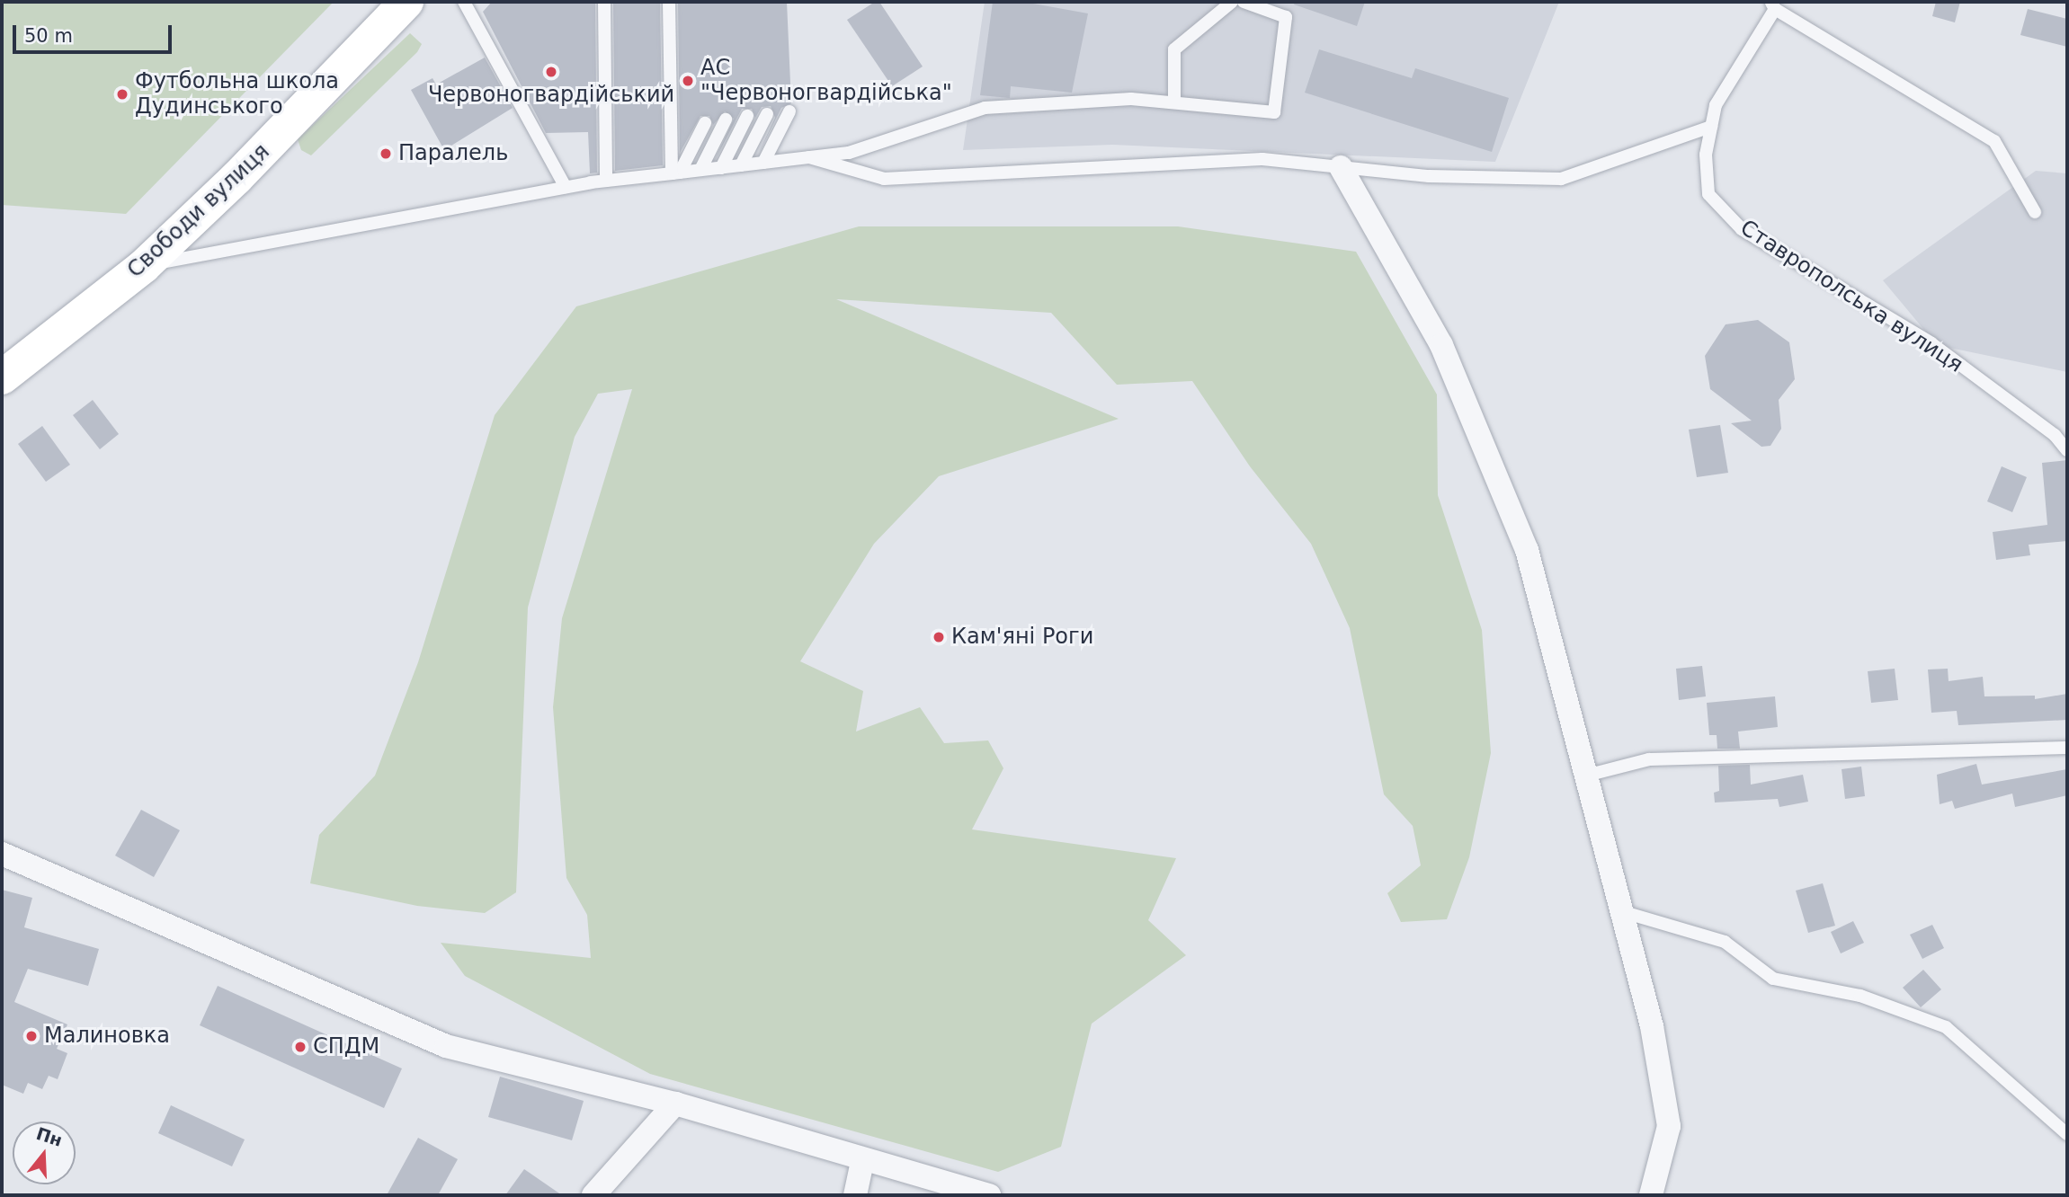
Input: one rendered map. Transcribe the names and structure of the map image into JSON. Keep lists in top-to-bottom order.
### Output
{
  "streets": {
    "main road": ["Свободи вулиця"],
    "lane": ["Ставрополська вулиця"]
  },
  "places": [
    "Червоногвардійський",
    "АС \"Червоногвардійська\"",
    "Футбольна школа Дудинського",
    "Паралель",
    "Кам'яні Роги",
    "Малиновка",
    "СПДМ"
  ],
  "scale_bar": "50 m",
  "north": "top"
}
